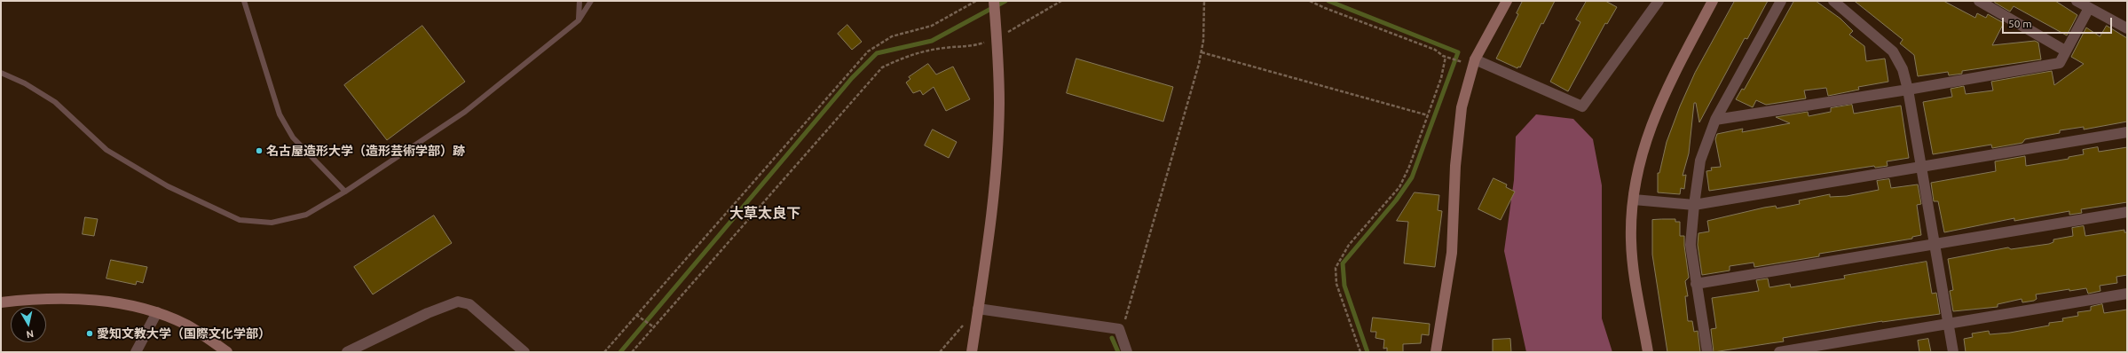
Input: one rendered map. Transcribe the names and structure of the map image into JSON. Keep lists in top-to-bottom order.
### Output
{
  "districts": ["大草太良下"],
  "places": ["名古屋造形大学（造形芸術学部）跡", "愛知文教大学（国際文化学部）"],
  "scale_bar": "50 m",
  "north": "bottom"
}
